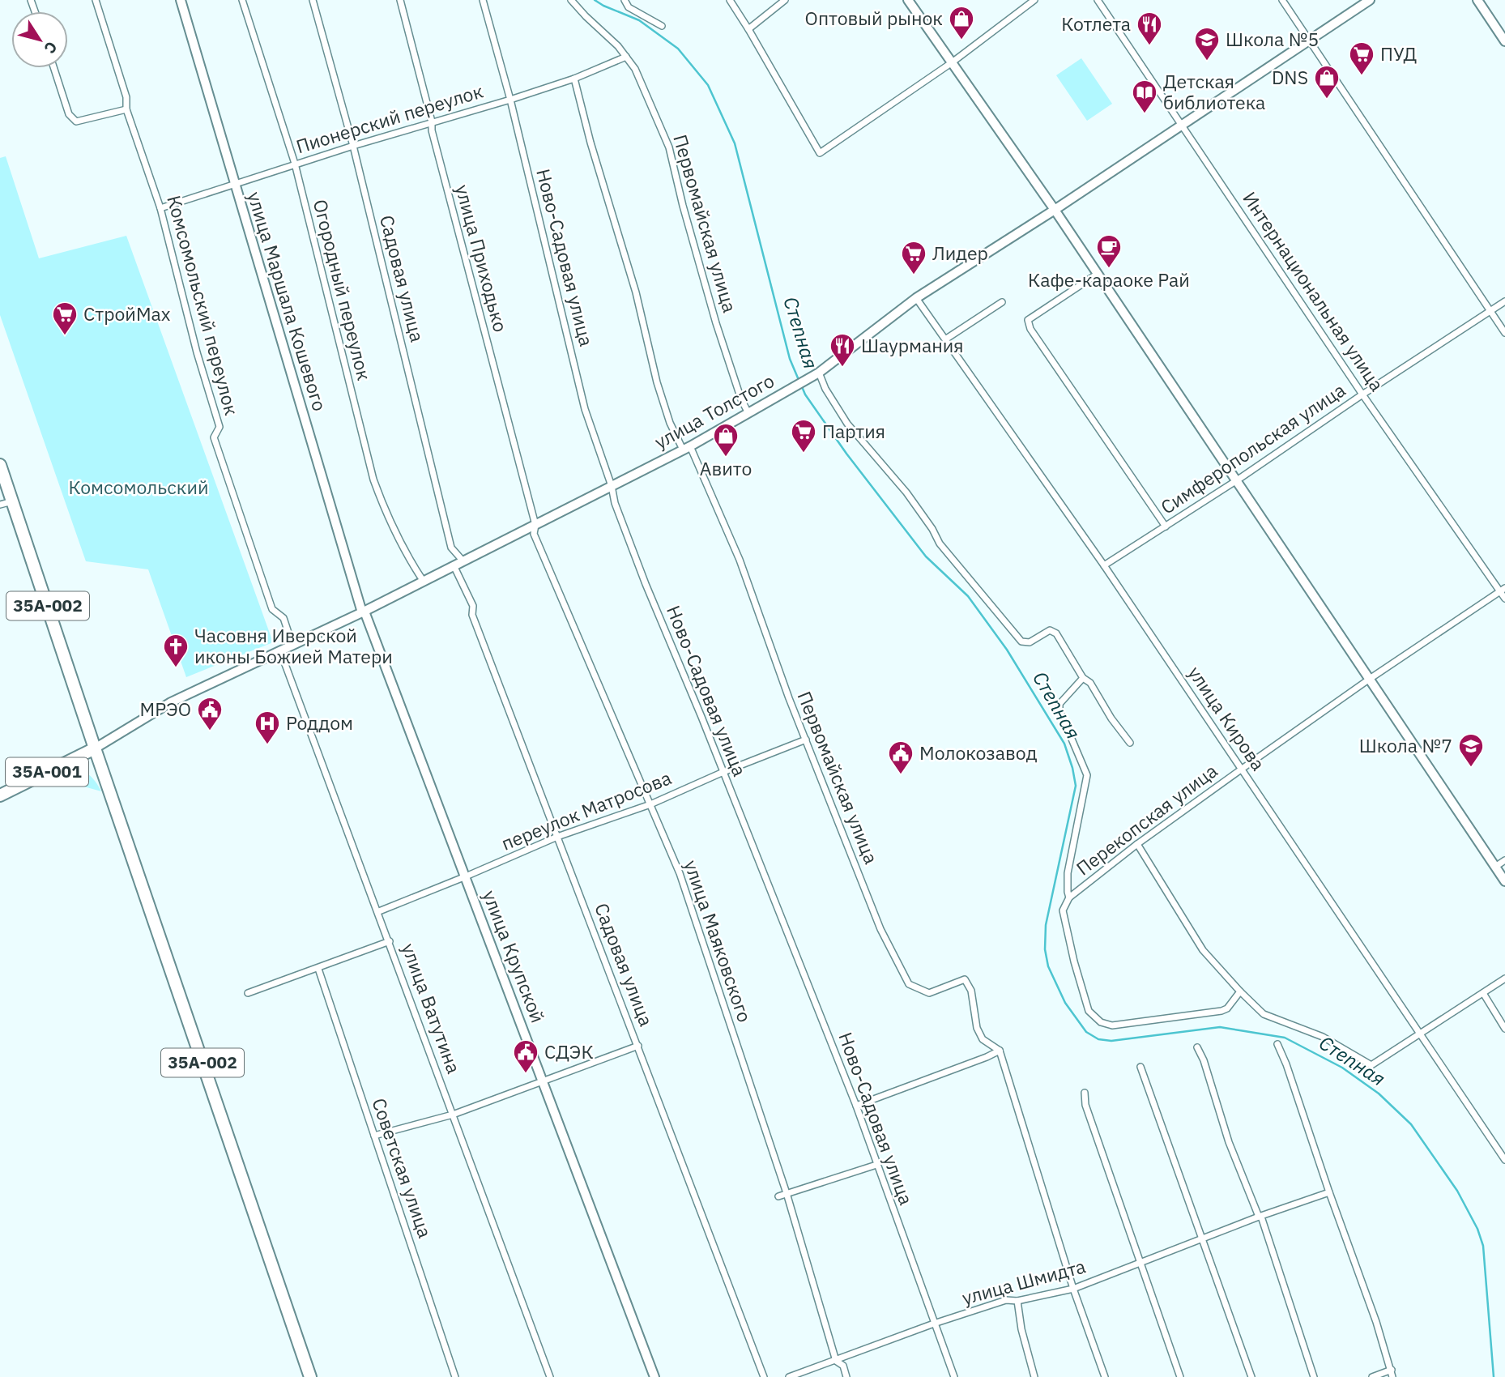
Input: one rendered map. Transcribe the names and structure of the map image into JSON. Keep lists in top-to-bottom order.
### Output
{
  "streets": {
    "highway": ["35А-002", "35А-001"],
    "main road": ["улица Маршала Кошевого", "улица Толстого", "улица Крупской"],
    "street": [
      "Пионерский переулок",
      "Первомайская улица",
      "Ново-Садовая улица",
      "улица Приходько",
      "Садовая улица",
      "Огородный переулок",
      "Интернациональная улица",
      "Комсомольский переулок",
      "Симферопольская улица",
      "улица Кирова",
      "переулок Матросова",
      "Перекопская улица",
      "улица Маяковского",
      "улица Ватутина",
      "Советская улица",
      "улица Шмидта"
    ]
  },
  "crossings": [
    ["Пионерский переулок", "Первомайская улица"],
    ["Пионерский переулок", "Ново-Садовая улица"],
    ["Пионерский переулок", "улица Приходько"],
    ["Пионерский переулок", "Садовая улица"],
    ["Пионерский переулок", "Огородный переулок"],
    ["Пионерский переулок", "улица Маршала Кошевого"],
    ["Пионерский переулок", "Комсомольский переулок"],
    ["Первомайская улица", "улица Толстого"],
    ["Первомайская улица", "переулок Матросова"],
    ["Ново-Садовая улица", "улица Толстого"],
    ["Ново-Садовая улица", "переулок Матросова"],
    ["Ново-Садовая улица", "улица Шмидта"],
    ["улица Приходько", "улица Толстого"],
    ["улица Приходько", "улица Маяковского"],
    ["Садовая улица", "улица Толстого"],
    ["Садовая улица", "переулок Матросова"],
    ["Огородный переулок", "улица Толстого"],
    ["Интернациональная улица", "улица Толстого"],
    ["Интернациональная улица", "Симферопольская улица"],
    ["Интернациональная улица", "Перекопская улица"],
    ["улица Маршала Кошевого", "улица Толстого"],
    ["улица Маршала Кошевого", "улица Крупской"],
    ["Комсомольский переулок", "улица Толстого"],
    ["улица Толстого", "35А-002"],
    ["улица Толстого", "улица Кирова"],
    ["улица Толстого", "35А-001"],
    ["улица Толстого", "улица Маяковского"],
    ["улица Толстого", "улица Крупской"],
    ["улица Толстого", "улица Ватутина"],
    ["Симферопольская улица", "улица Кирова"],
    ["35А-002", "35А-001"],
    ["улица Кирова", "Перекопская улица"],
    ["переулок Матросова", "улица Маяковского"],
    ["переулок Матросова", "улица Крупской"],
    ["переулок Матросова", "улица Ватутина"],
    ["улица Маяковского", "улица Шмидта"]
  ],
  "water": ["Степная"],
  "parks": ["Комсомольский"],
  "places": {
    "shop": ["Оптовый рынок", "DNS", "Авито"],
    "restaurant": ["Котлета", "Шаурмания"],
    "school or university": ["Школа №5", "Школа №7"],
    "supermarket": [
      "ПУД",
      "Лидер",
      "СтройMax",
      "Партия"
    ],
    "library": ["Детская библиотека"],
    "cafe": ["Кафе-караоке Рай"],
    "church": ["Часовня Иверской иконы Божией Матери"],
    "public building": ["МРЭО", "Молокозавод", "СДЭК"],
    "hospital": ["Роддом"]
  },
  "north": "bottom right"
}
